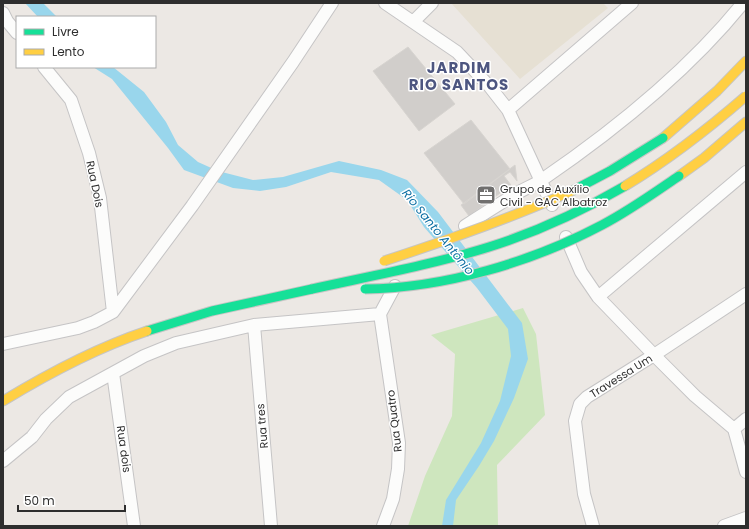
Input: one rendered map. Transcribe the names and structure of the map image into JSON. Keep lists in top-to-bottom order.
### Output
{
  "streets": {
    "street": [
      "Rua Dois",
      "Travessa Um",
      "Rua Quatro",
      "Rua tres",
      "Rua dois"
    ]
  },
  "districts": ["JARDIM RIO SANTOS"],
  "water": ["Rio Santo Antônio"],
  "places": {
    "office": ["Grupo de Auxílio Civil - GAC Albatroz"]
  },
  "legend": ["Livre", "Lento"],
  "scale_bar": "50 m"
}
